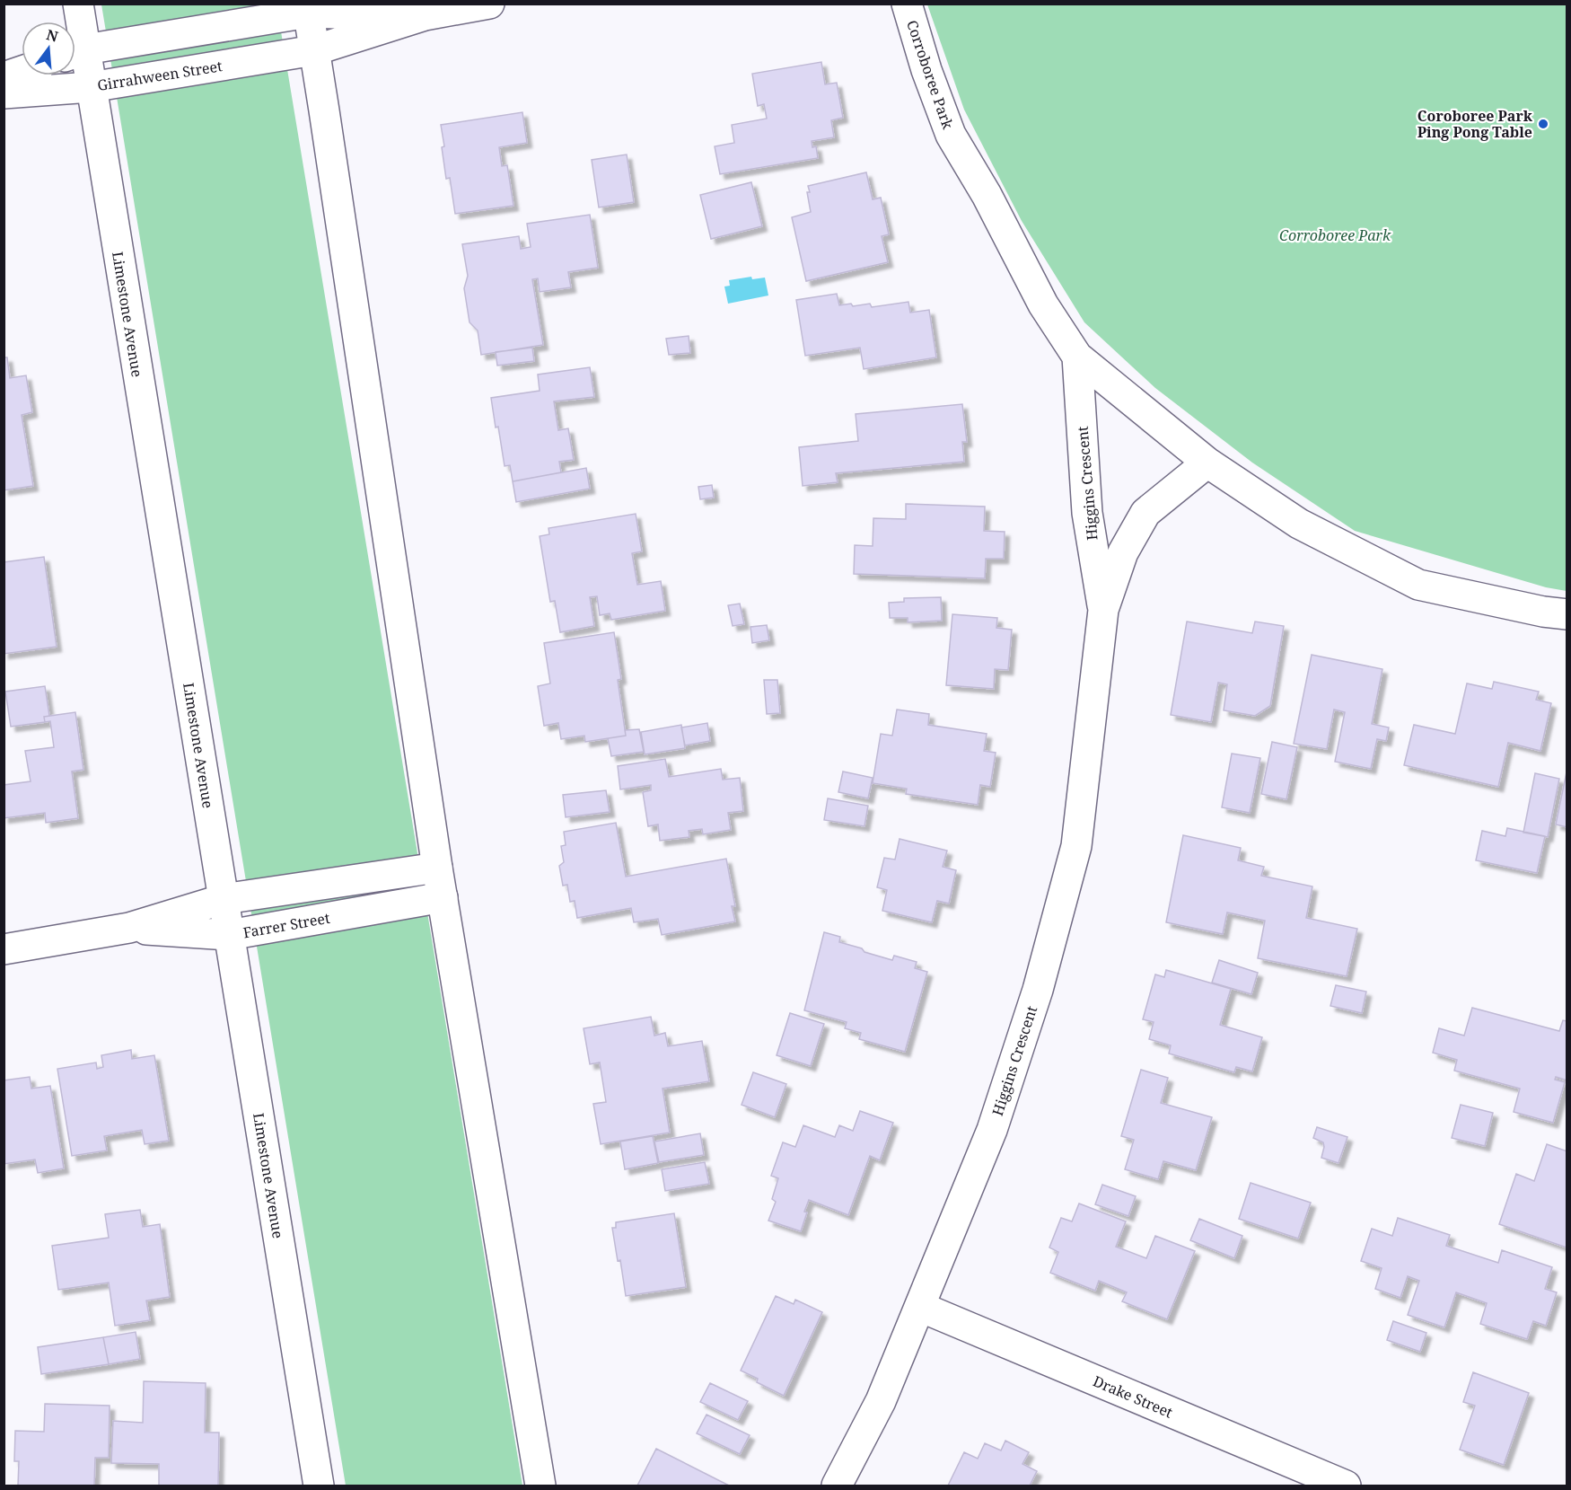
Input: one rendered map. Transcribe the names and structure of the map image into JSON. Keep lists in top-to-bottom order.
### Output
{
  "streets": {
    "street": [
      "Corroboree Park",
      "Girrahween Street",
      "Limestone Avenue",
      "Higgins Crescent",
      "Farrer Street",
      "Drake Street"
    ]
  },
  "crossings": [
    ["Corroboree Park", "Higgins Crescent"],
    ["Girrahween Street", "Limestone Avenue"],
    ["Limestone Avenue", "Farrer Street"],
    ["Higgins Crescent", "Drake Street"]
  ],
  "parks": ["Corroboree Park"],
  "places": ["Coroboree Park Ping Pong Table"],
  "north": "top"
}
